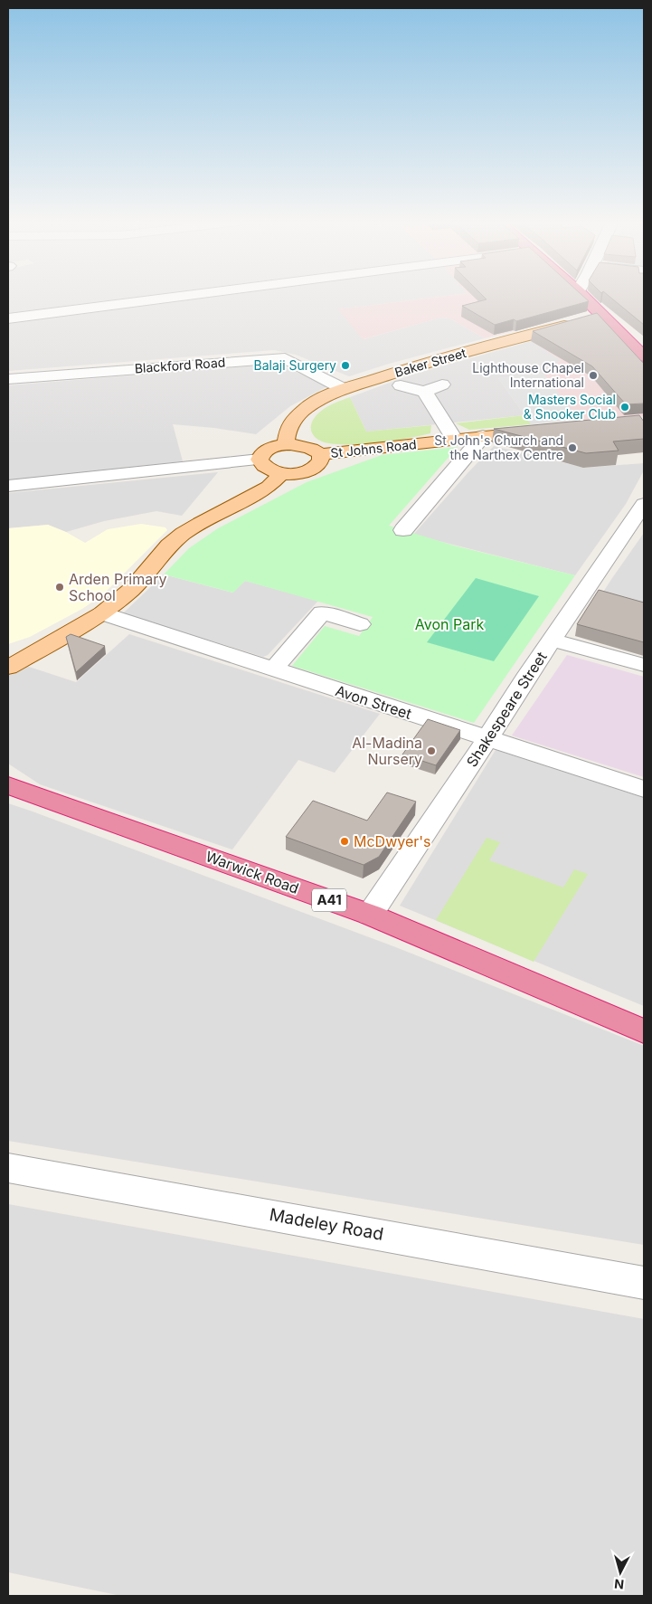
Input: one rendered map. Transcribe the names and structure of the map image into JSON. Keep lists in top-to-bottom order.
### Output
{
  "streets": {
    "highway": ["Warwick Road", "A41"],
    "main road": ["Baker Street", "St Johns Road"],
    "street": [
      "Blackford Road",
      "Avon Street",
      "Shakespeare Street",
      "Madeley Road"
    ]
  },
  "crossings": [
    ["Baker Street", "Blackford Road"],
    ["Avon Street", "Shakespeare Street"],
    ["Shakespeare Street", "Warwick Road"]
  ],
  "parks": ["Avon Park"],
  "places": [
    "Balaji Surgery",
    "Lighthouse Chapel International",
    "Masters Social & Snooker Club",
    "St John's Church and the Narthex Centre",
    "Arden Primary School",
    "Al-Madina Nursery",
    "McDwyer's"
  ],
  "north": "bottom"
}
